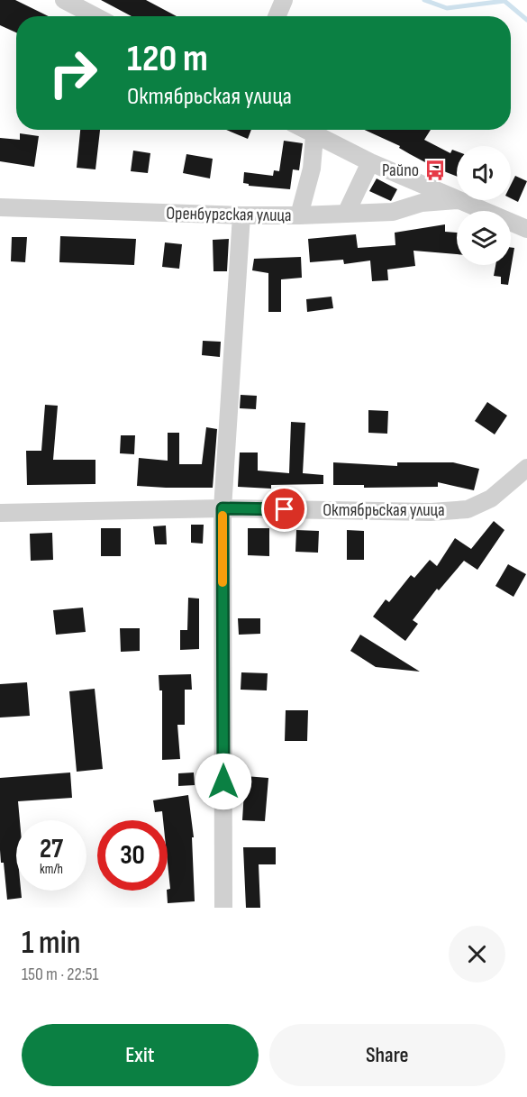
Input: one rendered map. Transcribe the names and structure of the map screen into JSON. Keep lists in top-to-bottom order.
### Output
{
  "streets": {
    "street": ["Оренбургская улица", "Октябрьская улица"]
  },
  "places": {
    "bus stop": ["Райпо"]
  },
  "page": {
    "turn": ["120 m", "Октябрьская улица"],
    "speed": "27 km/h",
    "limit": "30",
    "heading": ["1 min", "150 m · 22:51"],
    "buttons": ["Exit", "Share"]
  }
}
